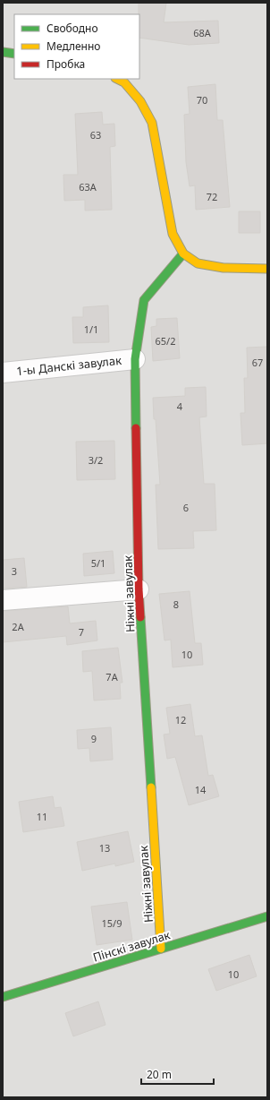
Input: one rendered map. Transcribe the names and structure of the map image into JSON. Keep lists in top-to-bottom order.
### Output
{
  "streets": {
    "street": ["1-ы Данскі завулак", "Ніжні завулак", "Пінскі завулак"]
  },
  "crossings": [
    ["1-ы Данскі завулак", "Ніжні завулак"],
    ["Ніжні завулак", "Пінскі завулак"]
  ],
  "house_numbers": [
    "68А",
    "70",
    "63",
    "63А",
    "72",
    "1/1",
    "65/2",
    "67",
    "4",
    "3/2",
    "6",
    "5/1",
    "3",
    "8",
    "2А",
    "7",
    "10",
    "7А",
    "12",
    "9",
    "14",
    "11",
    "13",
    "15/9",
    "10"
  ],
  "legend": ["Свободно", "Медленно", "Пробка"],
  "scale_bar": "20 m"
}
